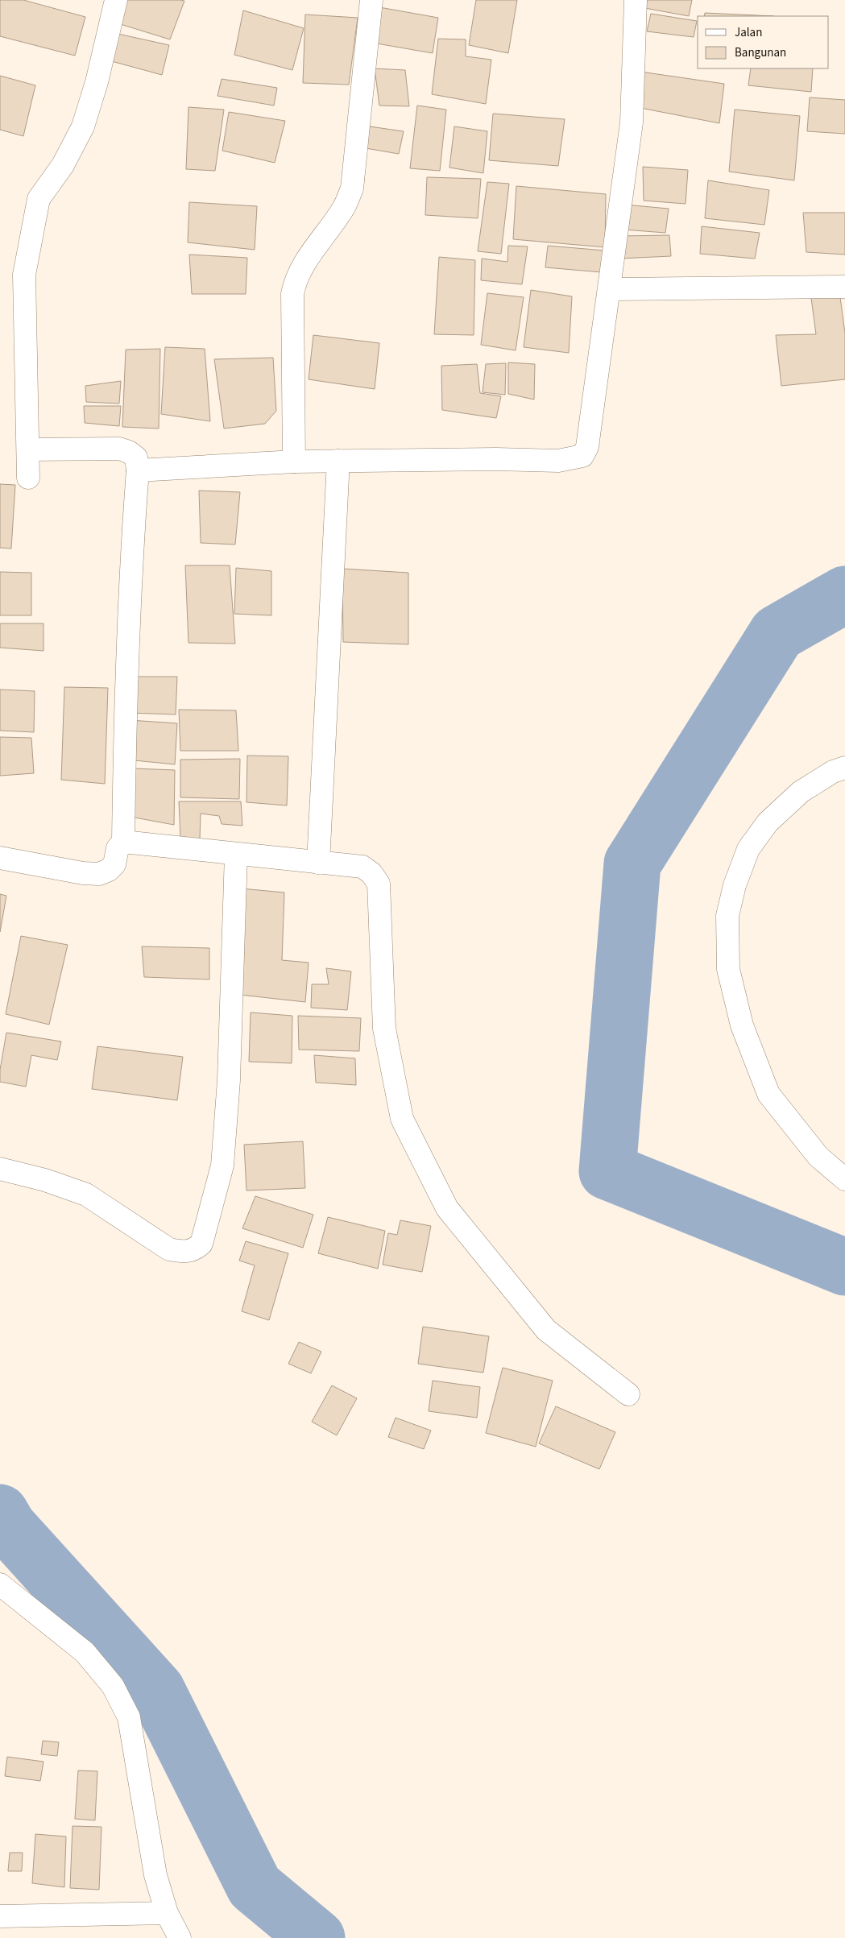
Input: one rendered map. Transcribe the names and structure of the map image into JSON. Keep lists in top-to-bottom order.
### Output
{
  "legend": ["Jalan", "Bangunan"]
}
